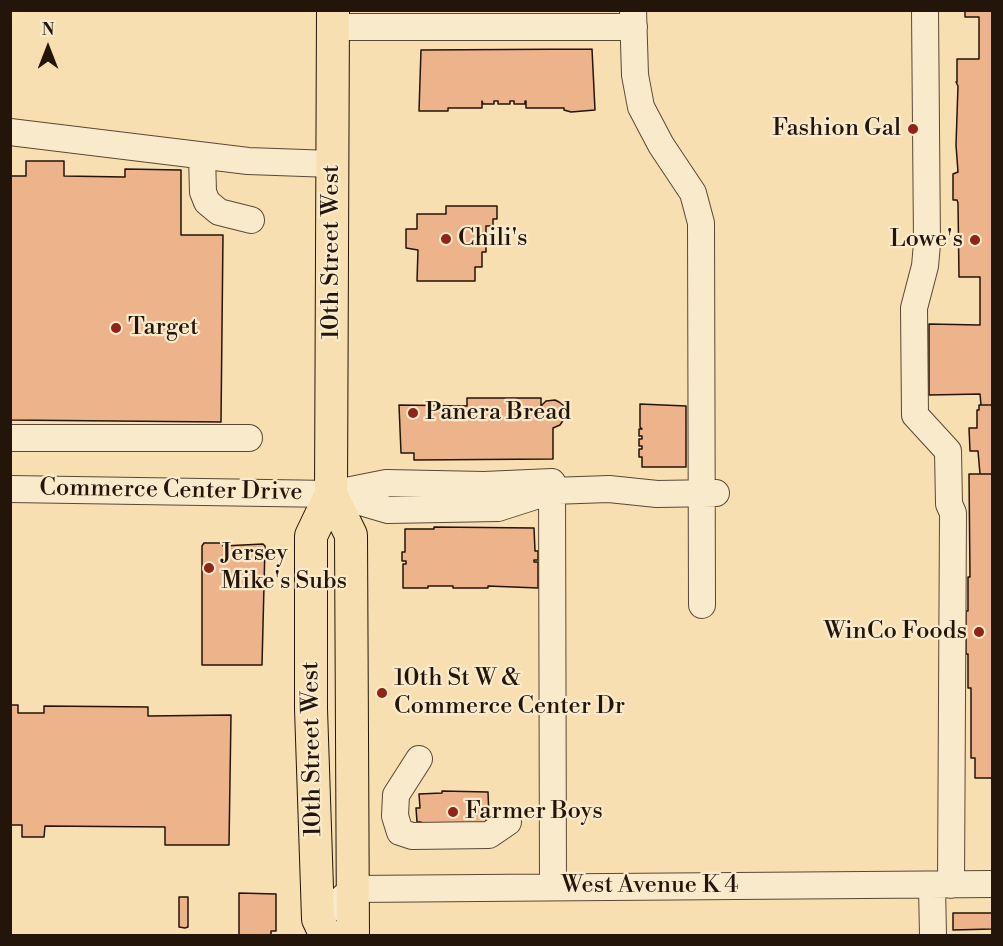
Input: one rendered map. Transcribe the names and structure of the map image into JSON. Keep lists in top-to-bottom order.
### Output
{
  "streets": {
    "main road": ["10th Street West"],
    "street": ["Commerce Center Drive", "West Avenue K 4"]
  },
  "crossings": [
    ["10th Street West", "Commerce Center Drive"],
    ["10th Street West", "West Avenue K 4"]
  ],
  "places": [
    "Fashion Gal",
    "Chili's",
    "Lowe's",
    "Target",
    "Panera Bread",
    "Jersey Mike's Subs",
    "WinCo Foods",
    "10th St W & Commerce Center Dr",
    "Farmer Boys"
  ],
  "north": "top"
}
